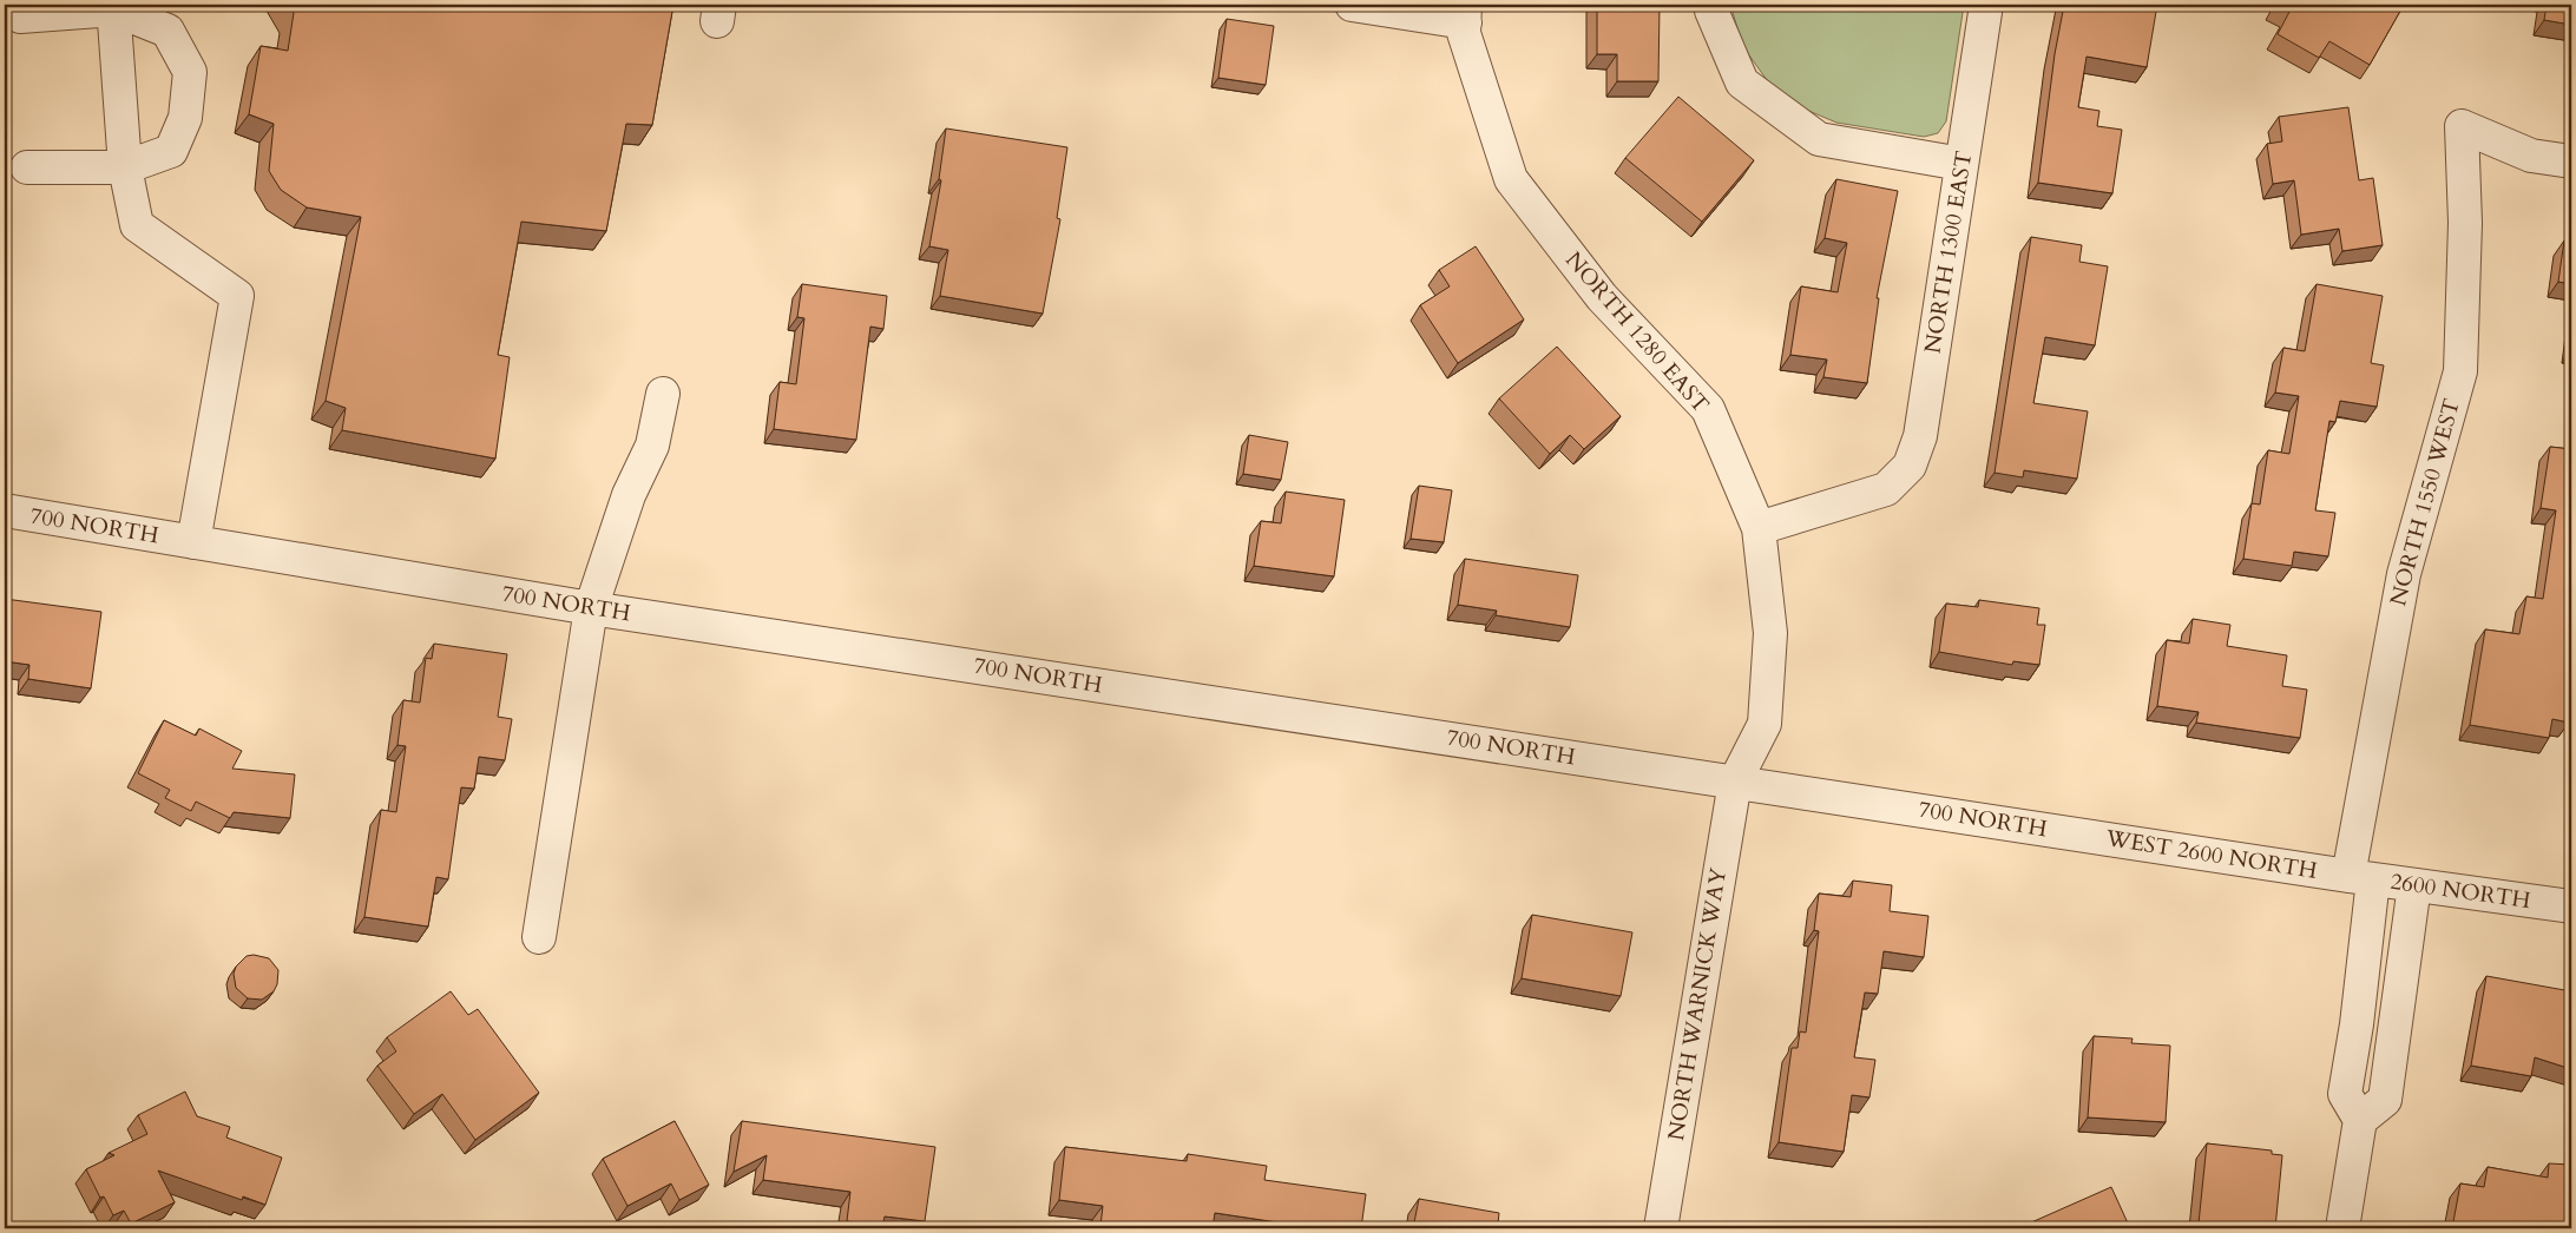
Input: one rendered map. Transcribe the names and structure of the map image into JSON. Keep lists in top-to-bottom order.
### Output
{
  "streets": {
    "street": [
      "NORTH 1300 EAST",
      "NORTH 1280 EAST",
      "NORTH 1550 WEST",
      "700 NORTH",
      "WEST 2600 NORTH",
      "2600 NORTH",
      "NORTH WARNICK WAY"
    ]
  },
  "crossings": [
    ["NORTH 1300 EAST", "NORTH 1280 EAST"],
    ["NORTH 1280 EAST", "700 NORTH"],
    ["NORTH 1280 EAST", "NORTH WARNICK WAY"],
    ["NORTH 1550 WEST", "WEST 2600 NORTH"],
    ["NORTH 1550 WEST", "2600 NORTH"],
    ["700 NORTH", "WEST 2600 NORTH"],
    ["700 NORTH", "NORTH WARNICK WAY"],
    ["WEST 2600 NORTH", "2600 NORTH"]
  ]
}
